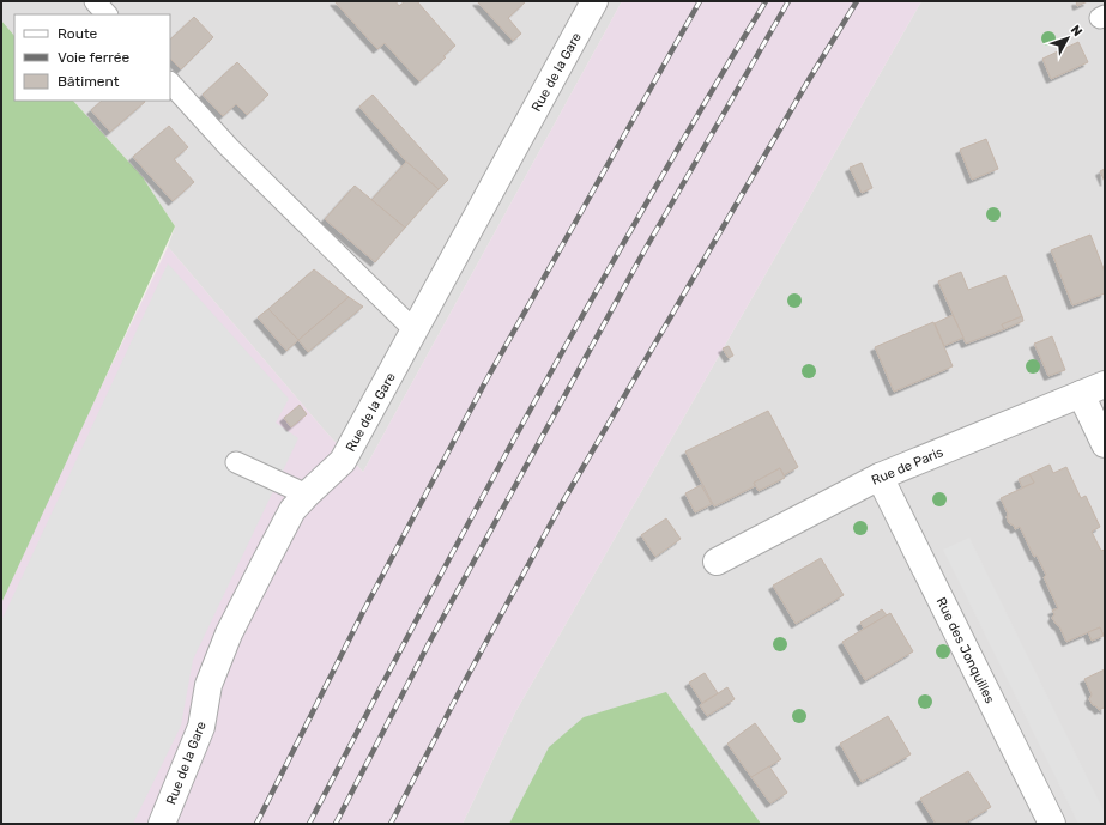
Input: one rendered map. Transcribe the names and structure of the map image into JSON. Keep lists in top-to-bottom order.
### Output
{
  "streets": {
    "street": ["Rue de la Gare", "Rue de Paris", "Rue des Jonquilles"]
  },
  "crossings": [
    ["Rue de Paris", "Rue des Jonquilles"]
  ],
  "legend": ["Route", "Voie ferrée", "Bâtiment"],
  "north": "top right"
}
